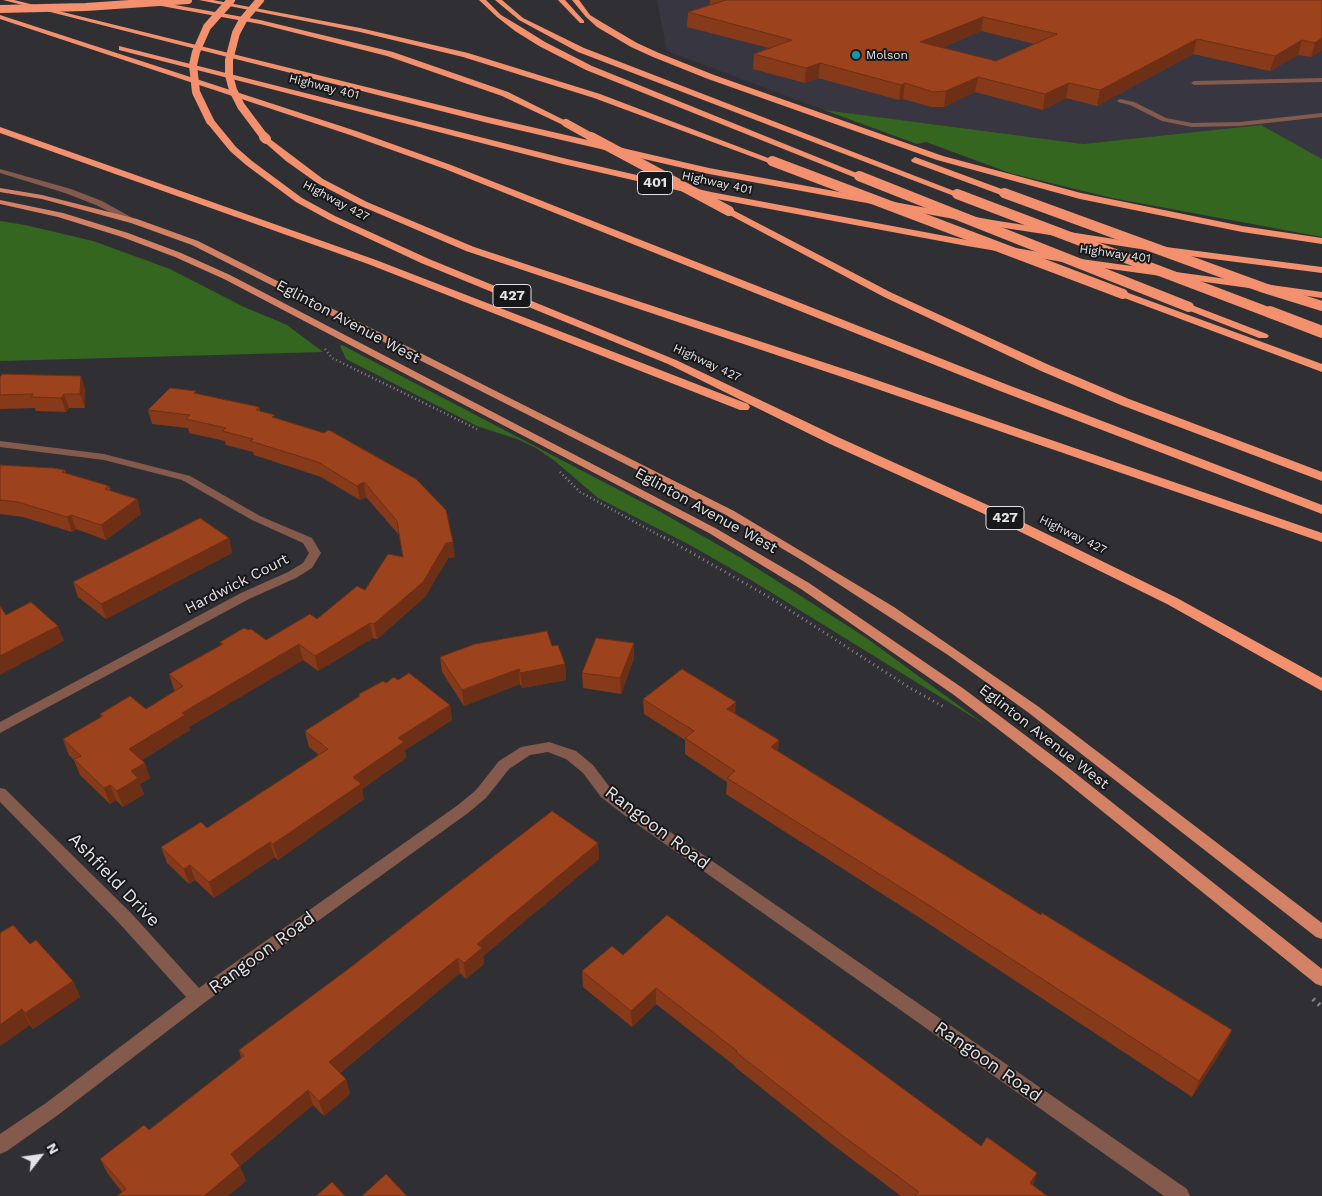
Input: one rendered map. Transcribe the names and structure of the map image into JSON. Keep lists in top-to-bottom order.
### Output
{
  "streets": {
    "highway": [
      "Highway 401",
      "401",
      "Highway 427",
      "427"
    ],
    "main road": ["Eglinton Avenue West"],
    "street": ["Hardwick Court", "Rangoon Road", "Ashfield Drive"]
  },
  "crossings": [
    ["Rangoon Road", "Ashfield Drive"]
  ],
  "places": ["Molson"],
  "north": "top right"
}
